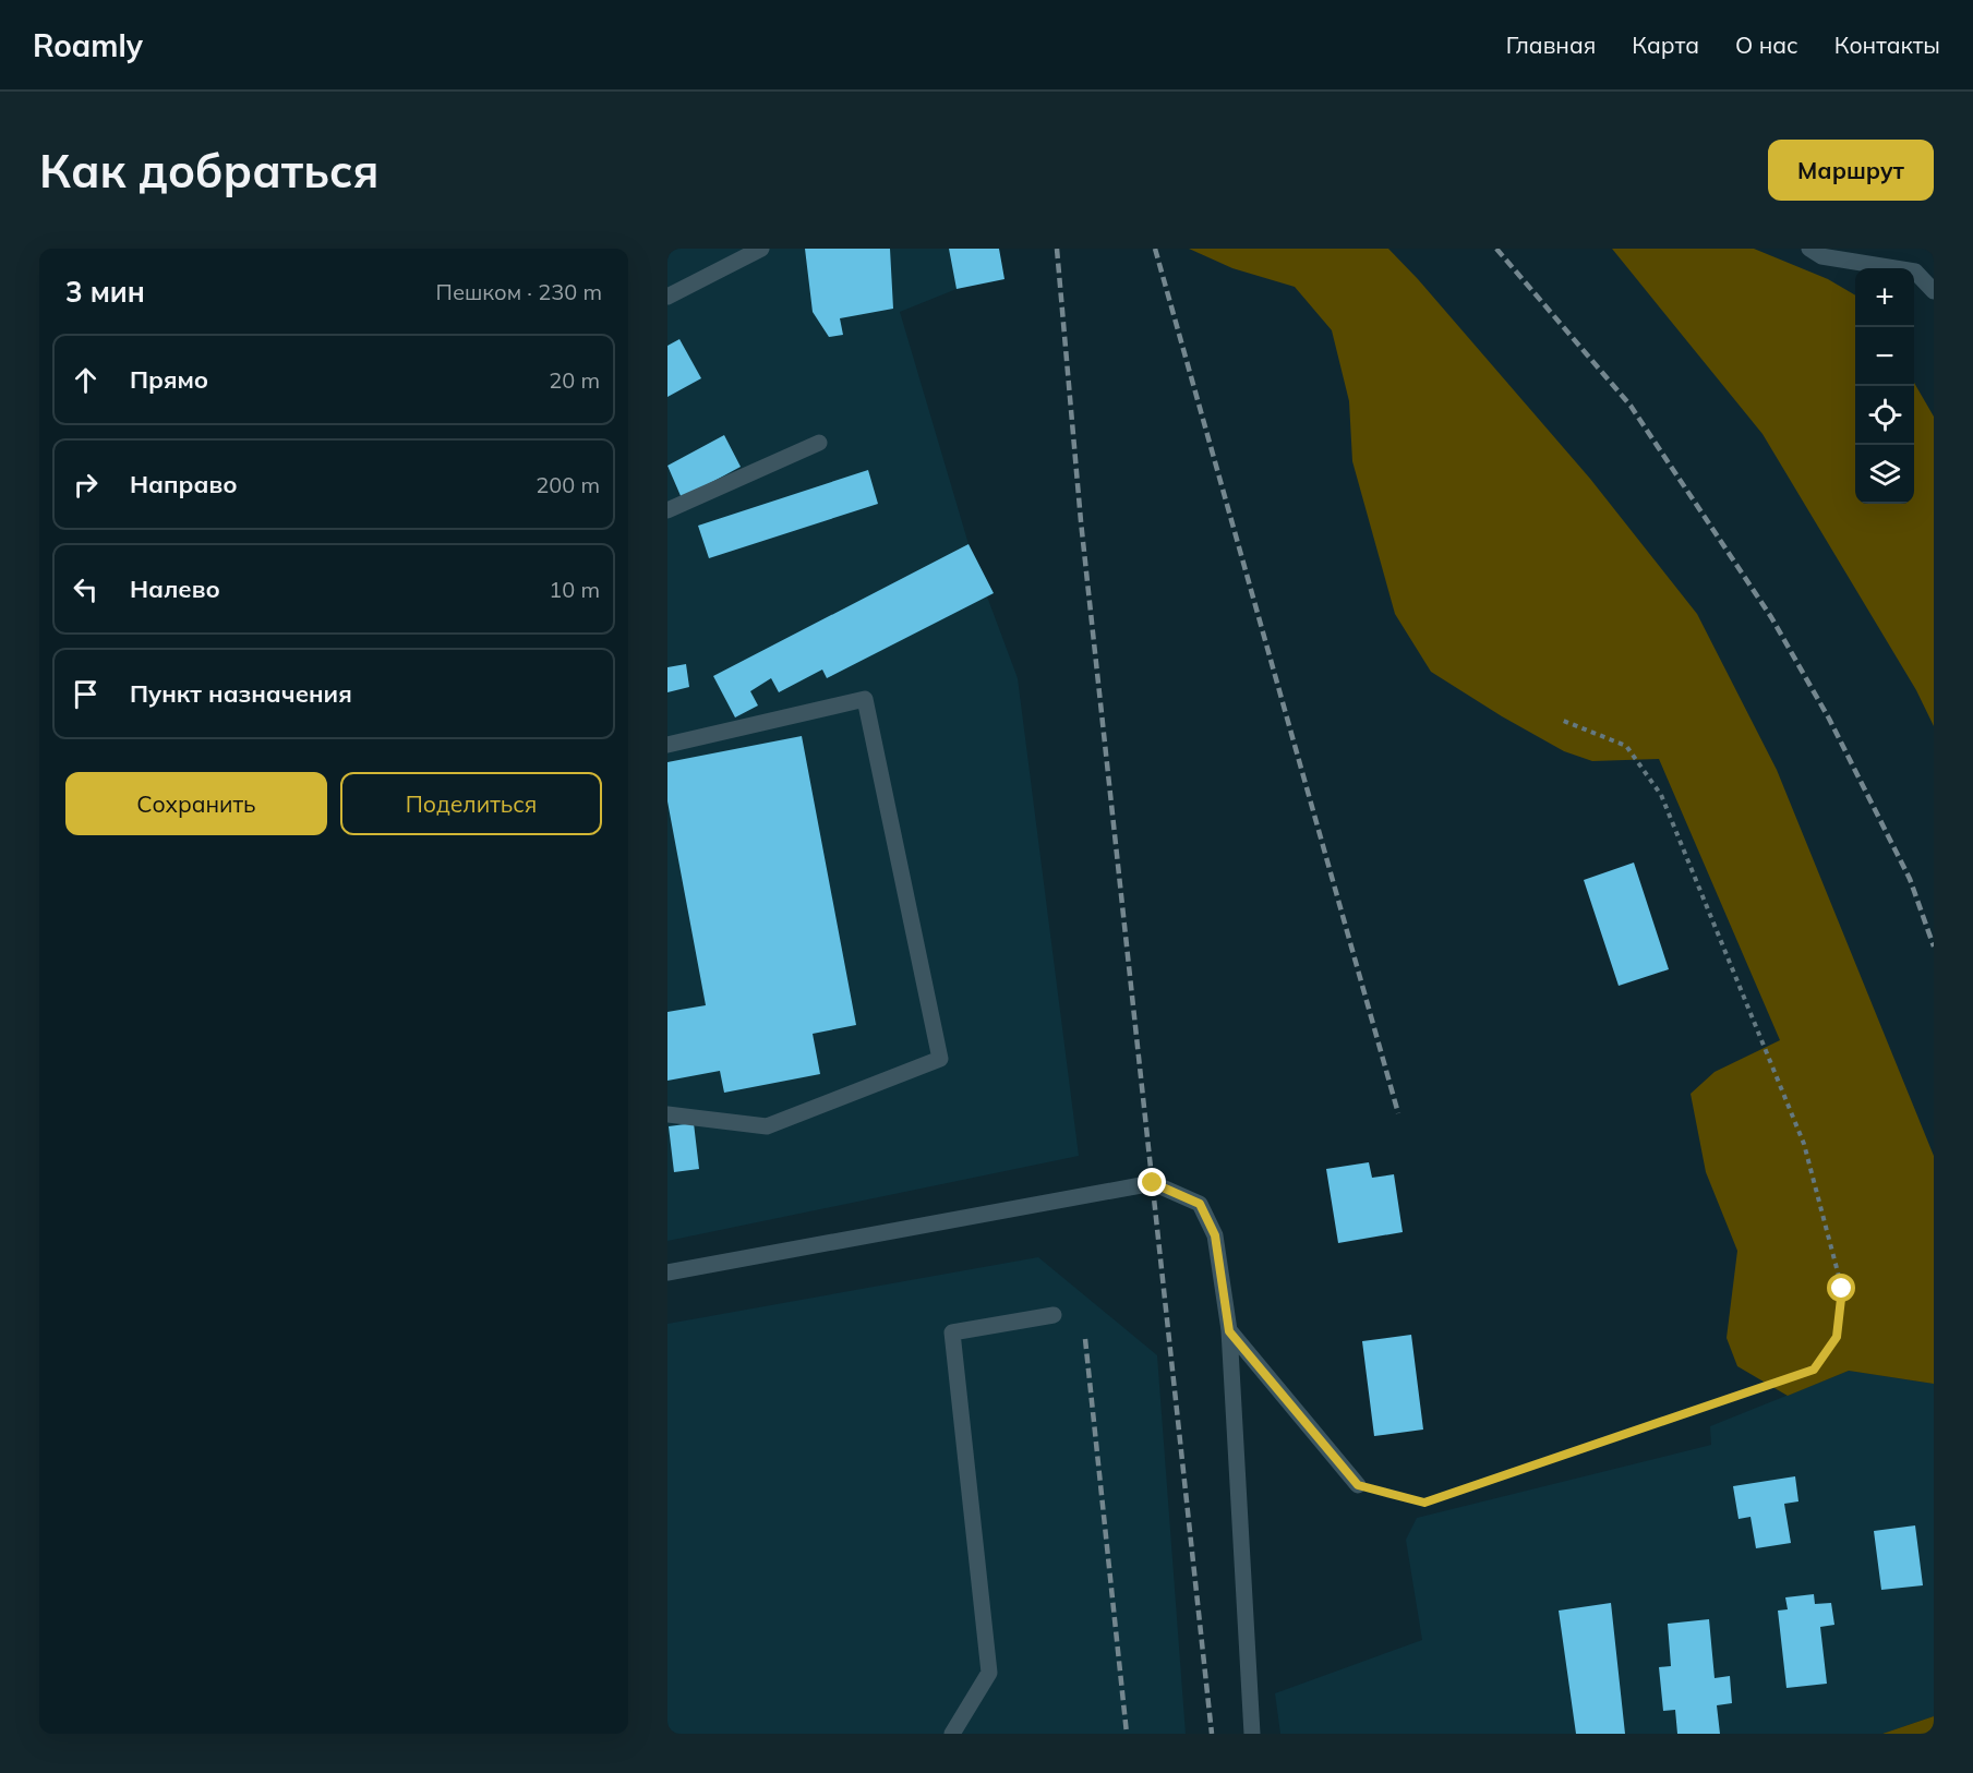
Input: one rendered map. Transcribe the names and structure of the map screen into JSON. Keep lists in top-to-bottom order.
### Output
{
  "page": {
    "header": "Roamly",
    "nav": [
      "Главная",
      "Карта",
      "О нас",
      "Контакты"
    ],
    "buttons": [
      "Маршрут",
      ["Сохранить", "Поделиться"]
    ],
    "title": "Как добраться",
    "heading": ["3 мин", "Пешком · 230 m"],
    "map_buttons": ["+", "−"],
    "list": [
      ["Прямо", "20 m"],
      ["Направо", "200 m"],
      ["Налево", "10 m"],
      "Пункт назначения"
    ]
  }
}
